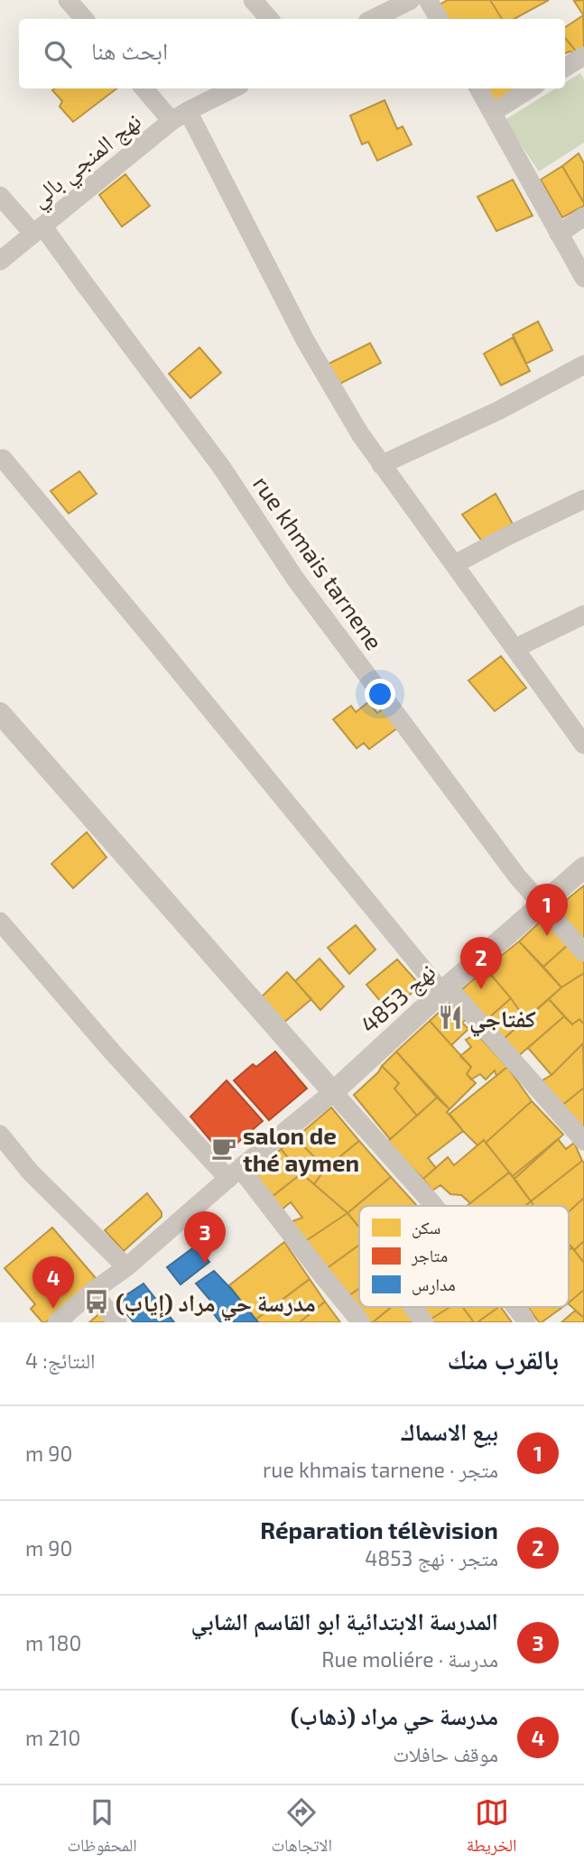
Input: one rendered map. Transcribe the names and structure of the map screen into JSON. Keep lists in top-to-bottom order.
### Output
{
  "streets": {
    "street": ["نهج المنجي بالي", "rue khmais tarnene", "نهج 4853"]
  },
  "crossings": [
    ["نهج المنجي بالي", "rue khmais tarnene"],
    ["rue khmais tarnene", "نهج 4853"]
  ],
  "places": {
    "restaurant": ["كفتاجي"],
    "cafe": ["salon de thé aymen"],
    "bus stop": ["مدرسة حي مراد (إياب)"]
  },
  "legend": ["سكن", "متاجر", "مدارس"],
  "page": {
    "search": "ابحث هنا",
    "pins": [
      "1",
      "2",
      "3",
      "4"
    ],
    "heading": ["بالقرب منك", "النتائج: 4"],
    "list": [
      {
        "mark": "1",
        "name": "بيع الاسماك",
        "note": "متجر · rue khmais tarnene",
        "value": "90 m"
      },
      {
        "mark": "2",
        "name": "Réparation télèvision",
        "note": "متجر · نهج 4853",
        "value": "90 m"
      },
      {
        "mark": "3",
        "name": "المدرسة الابتدائية ابو القاسم الشابي",
        "note": "مدرسة · Rue moliére",
        "value": "180 m"
      },
      {
        "mark": "4",
        "name": "مدرسة حي مراد (ذهاب)",
        "note": "موقف حافلات",
        "value": "210 m"
      }
    ],
    "nav": ["الخريطة", "الاتجاهات", "المحفوظات"]
  }
}
